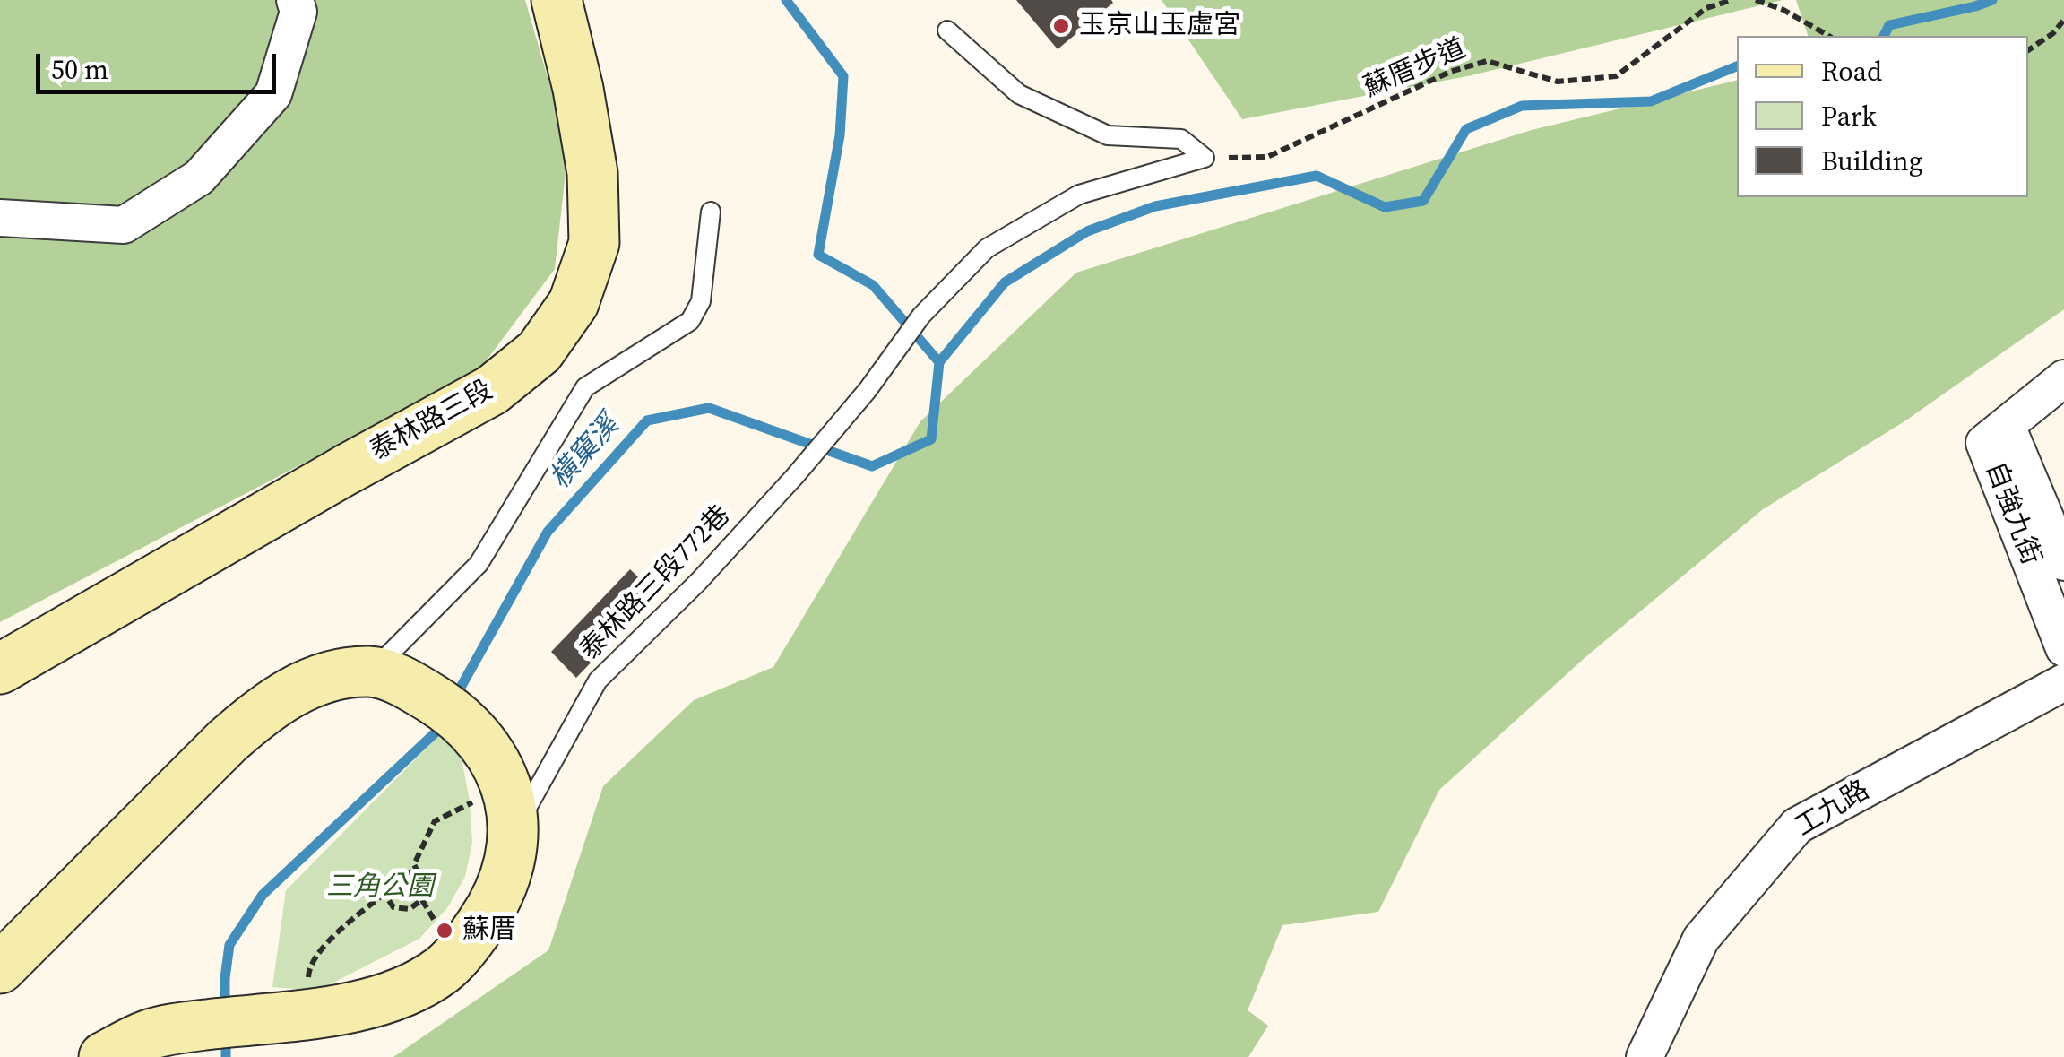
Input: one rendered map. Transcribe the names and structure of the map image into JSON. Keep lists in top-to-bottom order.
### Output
{
  "streets": {
    "main road": ["泰林路三段"],
    "street": ["自強九街", "工九路"],
    "lane": ["泰林路三段772巷"],
    "path": ["蘇厝步道"]
  },
  "crossings": [
    ["蘇厝步道", "泰林路三段772巷"]
  ],
  "water": ["橫窠溪"],
  "parks": ["三角公園"],
  "places": ["玉京山玉虛宮", "蘇厝"],
  "legend": ["Road", "Park", "Building"],
  "scale_bar": "50 m"
}
